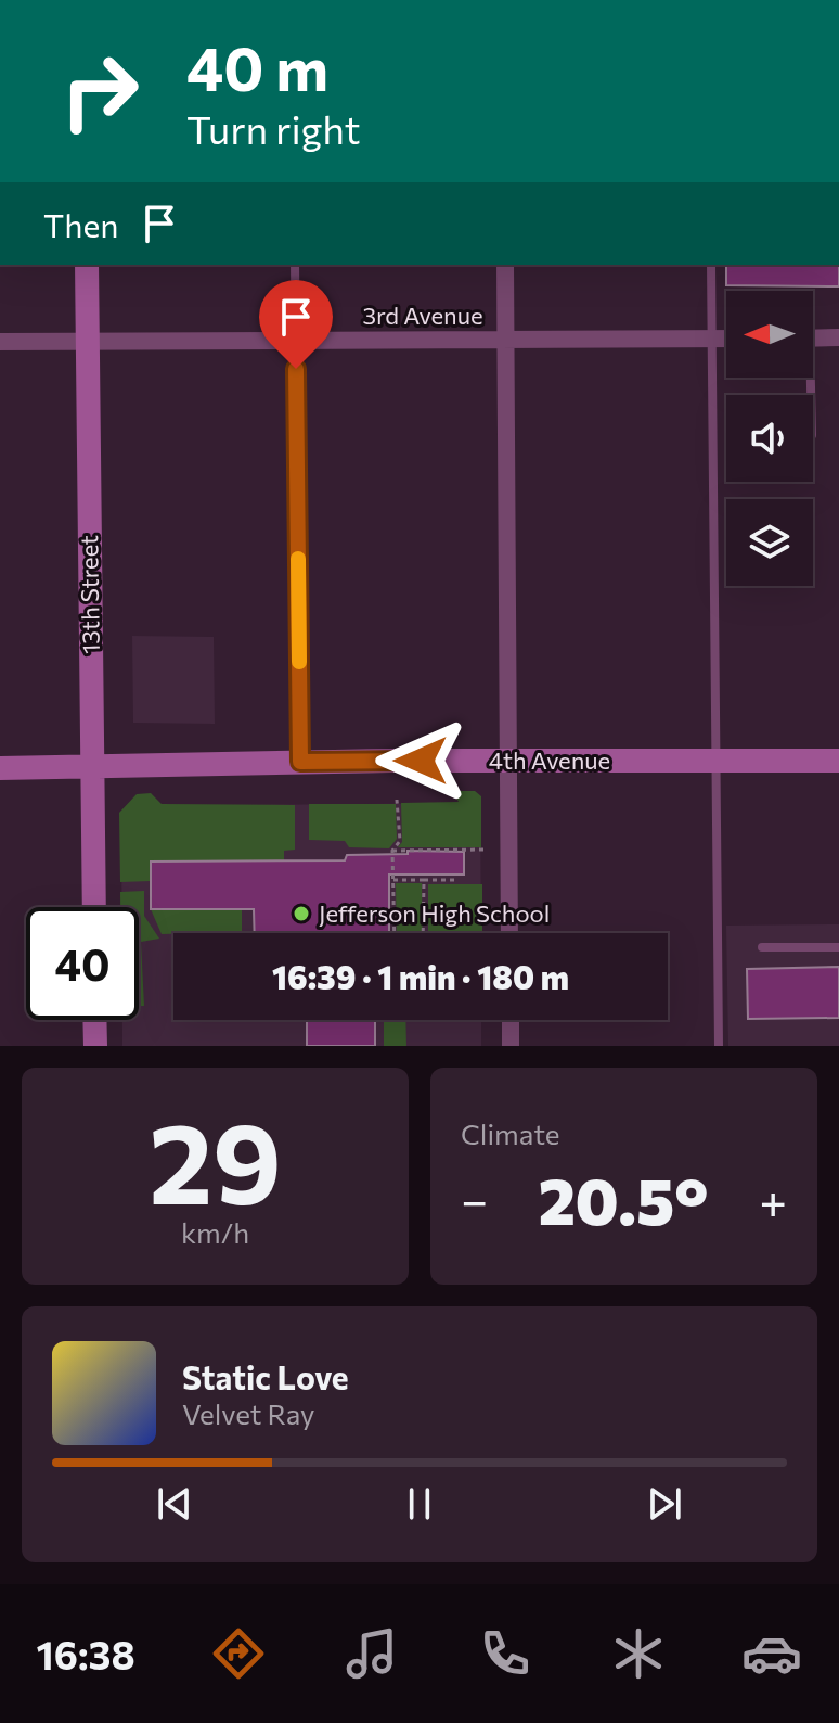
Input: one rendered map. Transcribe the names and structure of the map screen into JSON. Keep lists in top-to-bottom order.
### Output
{
  "streets": {
    "street": ["3rd Avenue", "13th Street", "4th Avenue"]
  },
  "crossings": [
    ["3rd Avenue", "13th Street"],
    ["13th Street", "4th Avenue"]
  ],
  "places": ["Jefferson High School"],
  "north": "left",
  "page": {
    "turn": ["40 m", "Turn right"],
    "then": "Then",
    "limit": "40",
    "trip": "16:39 · 1 min · 180 m",
    "tile": [
      ["29", "km/h"],
      "Climate"
    ],
    "heat": ["−", "20.5°", "+"],
    "song": ["Static Love", "Velvet Ray"],
    "tabs": "16:38"
  }
}
